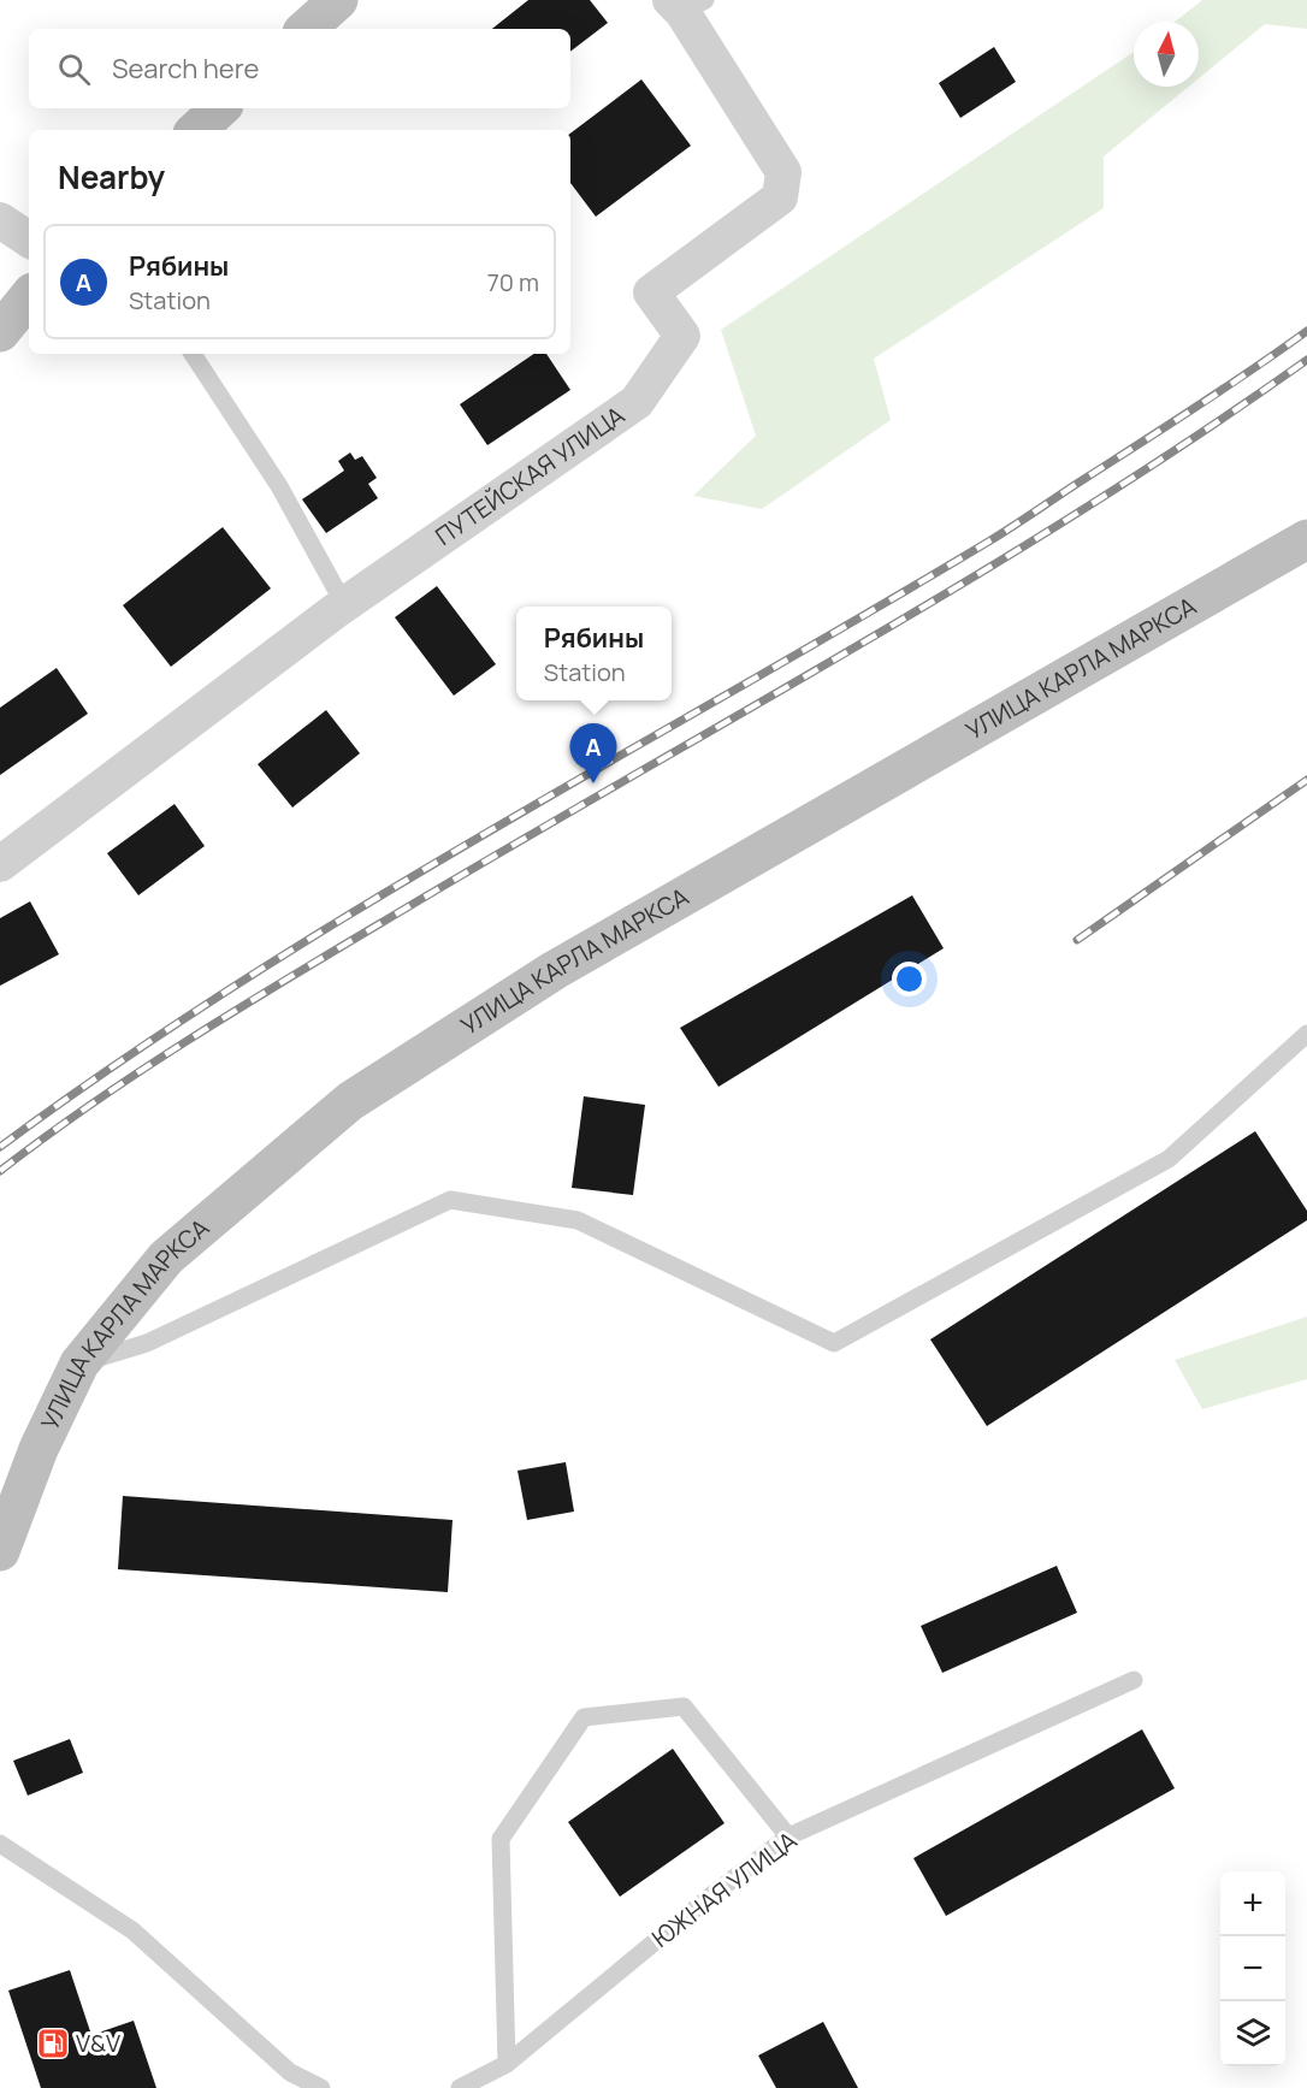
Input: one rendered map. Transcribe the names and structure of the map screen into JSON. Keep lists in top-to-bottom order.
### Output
{
  "streets": {
    "main road": ["УЛИЦА КАРЛА МАРКСА"],
    "street": ["ПУТЕЙСКАЯ УЛИЦА"],
    "lane": ["ЮЖНАЯ УЛИЦА"]
  },
  "places": {
    "fuel station": ["V&V"]
  },
  "north": "top",
  "page": {
    "search": "Search here",
    "heading": "Nearby",
    "list": [
      {
        "mark": "A",
        "name": "Рябины",
        "note": "Station",
        "value": "70 m"
      }
    ],
    "popup": ["Рябины", "Station"],
    "pins": "A",
    "map_buttons": ["+", "−"]
  }
}
